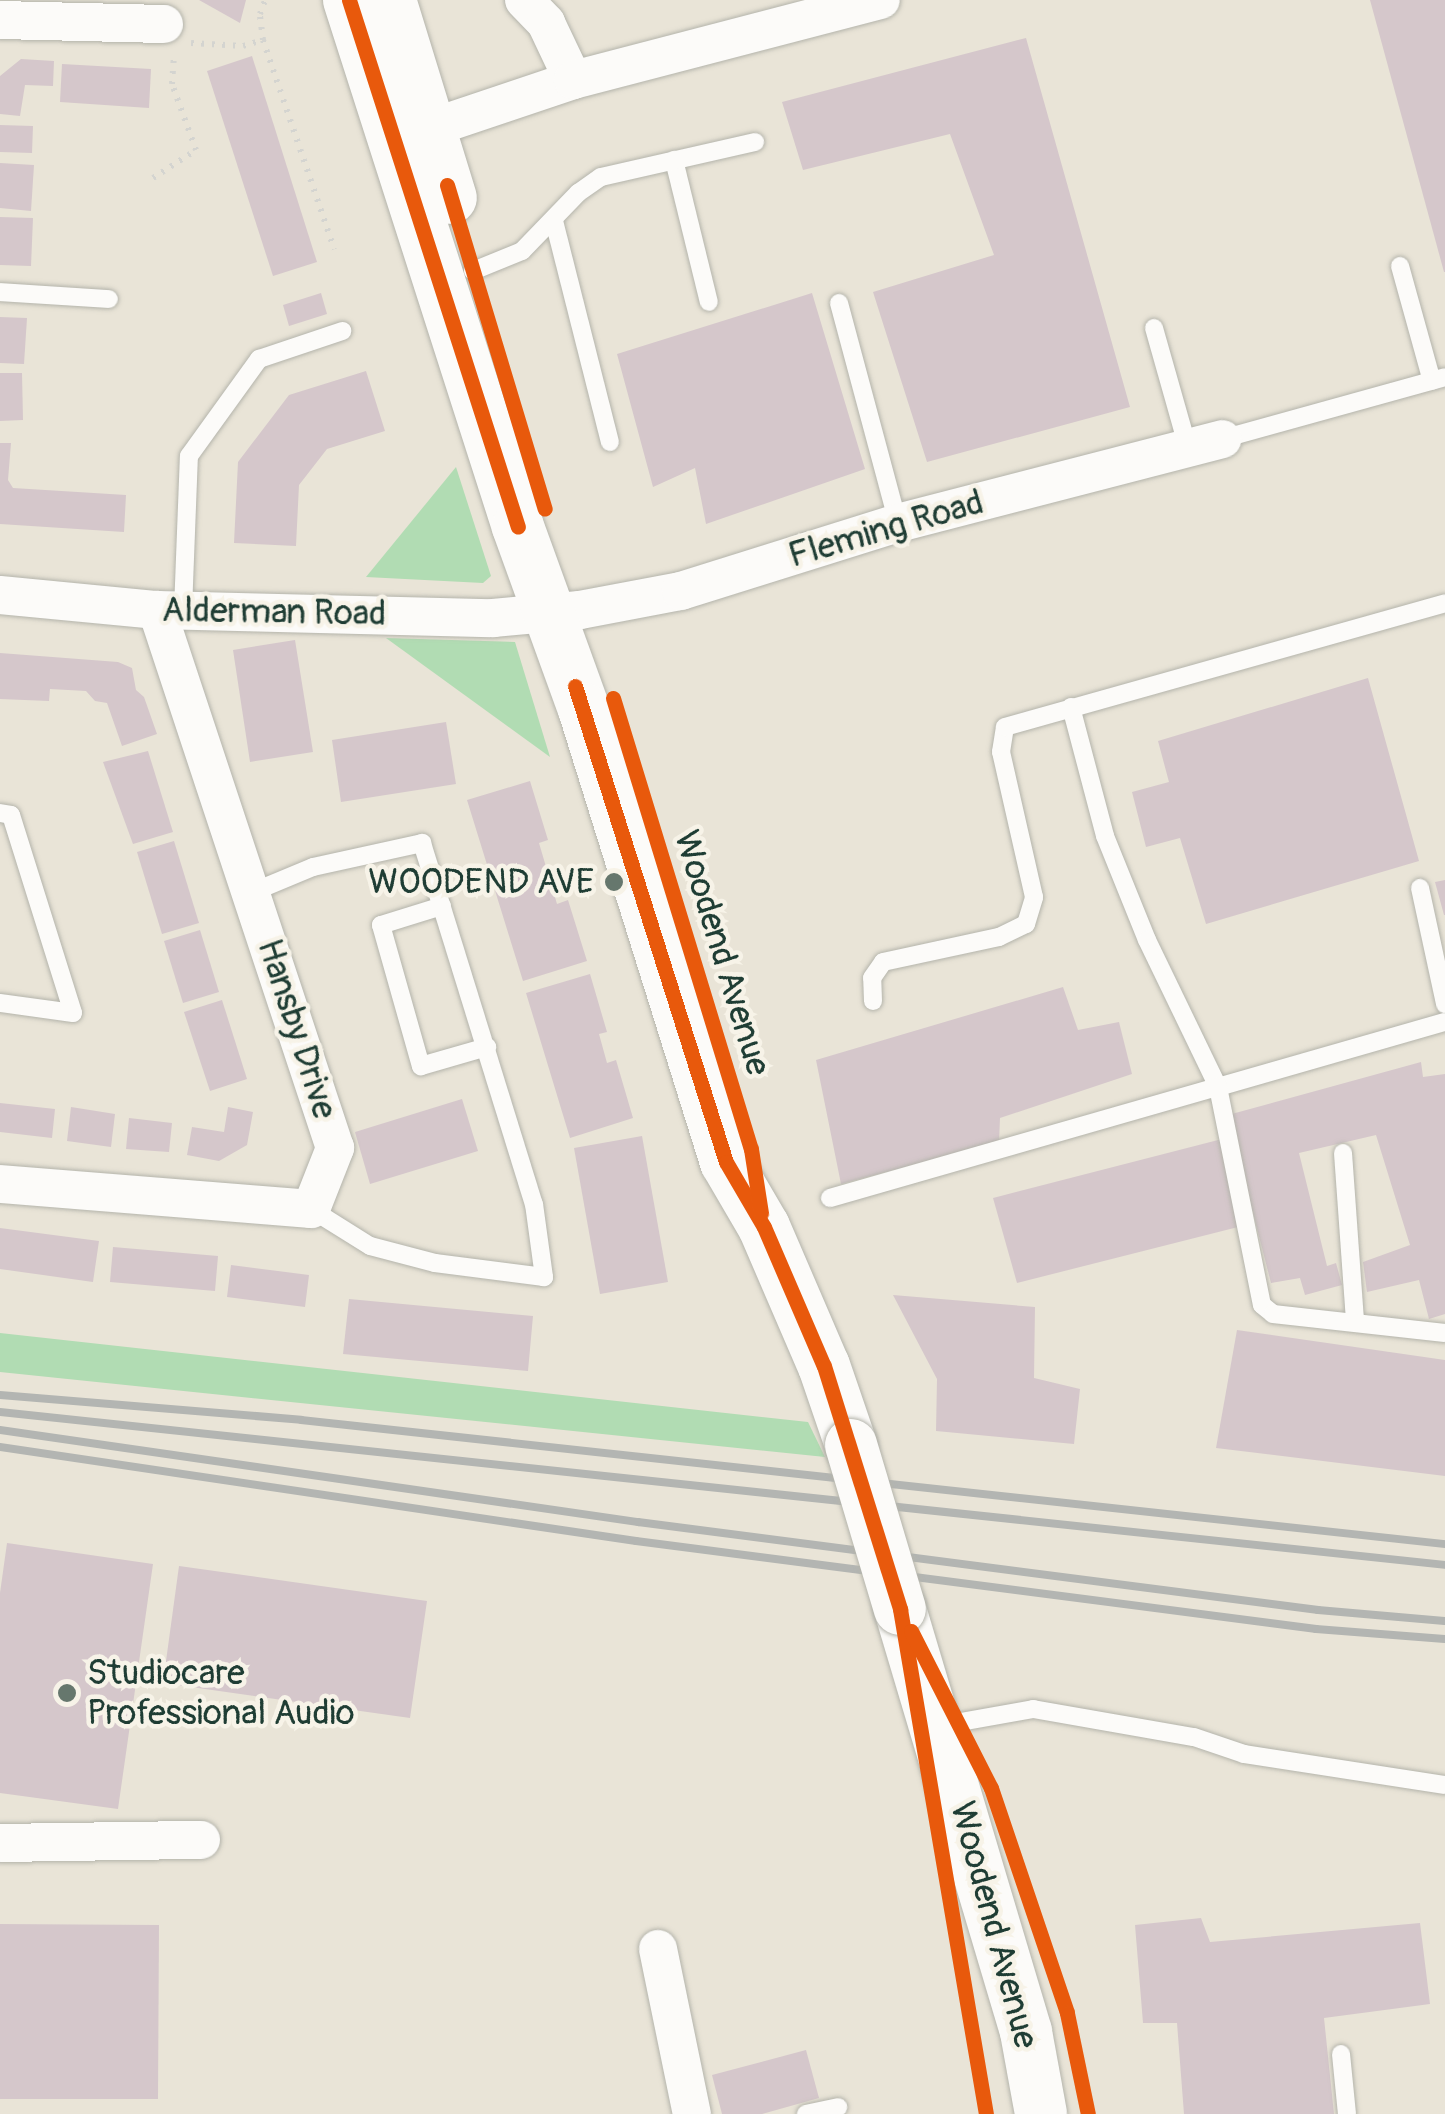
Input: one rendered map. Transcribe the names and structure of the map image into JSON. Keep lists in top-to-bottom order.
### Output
{
  "streets": {
    "street": [
      "Fleming Road",
      "Alderman Road",
      "Woodend Avenue",
      "Hansby Drive"
    ]
  },
  "crossings": [
    ["Fleming Road", "Alderman Road"],
    ["Fleming Road", "Woodend Avenue"],
    ["Alderman Road", "Woodend Avenue"],
    ["Alderman Road", "Hansby Drive"]
  ],
  "places": ["WOODEND AVE", "Studiocare Professional Audio"]
}
